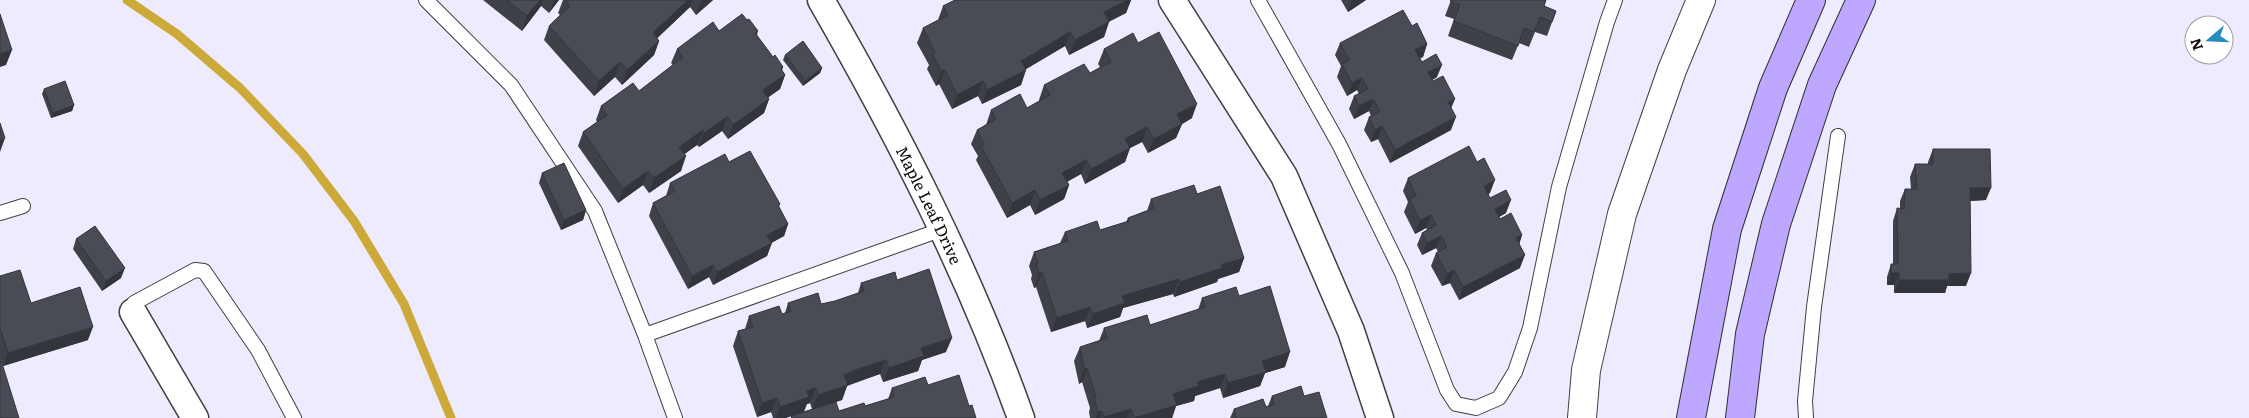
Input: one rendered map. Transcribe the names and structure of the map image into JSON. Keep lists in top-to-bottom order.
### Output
{
  "streets": {
    "street": ["Maple Leaf Drive"]
  },
  "north": "left"
}
